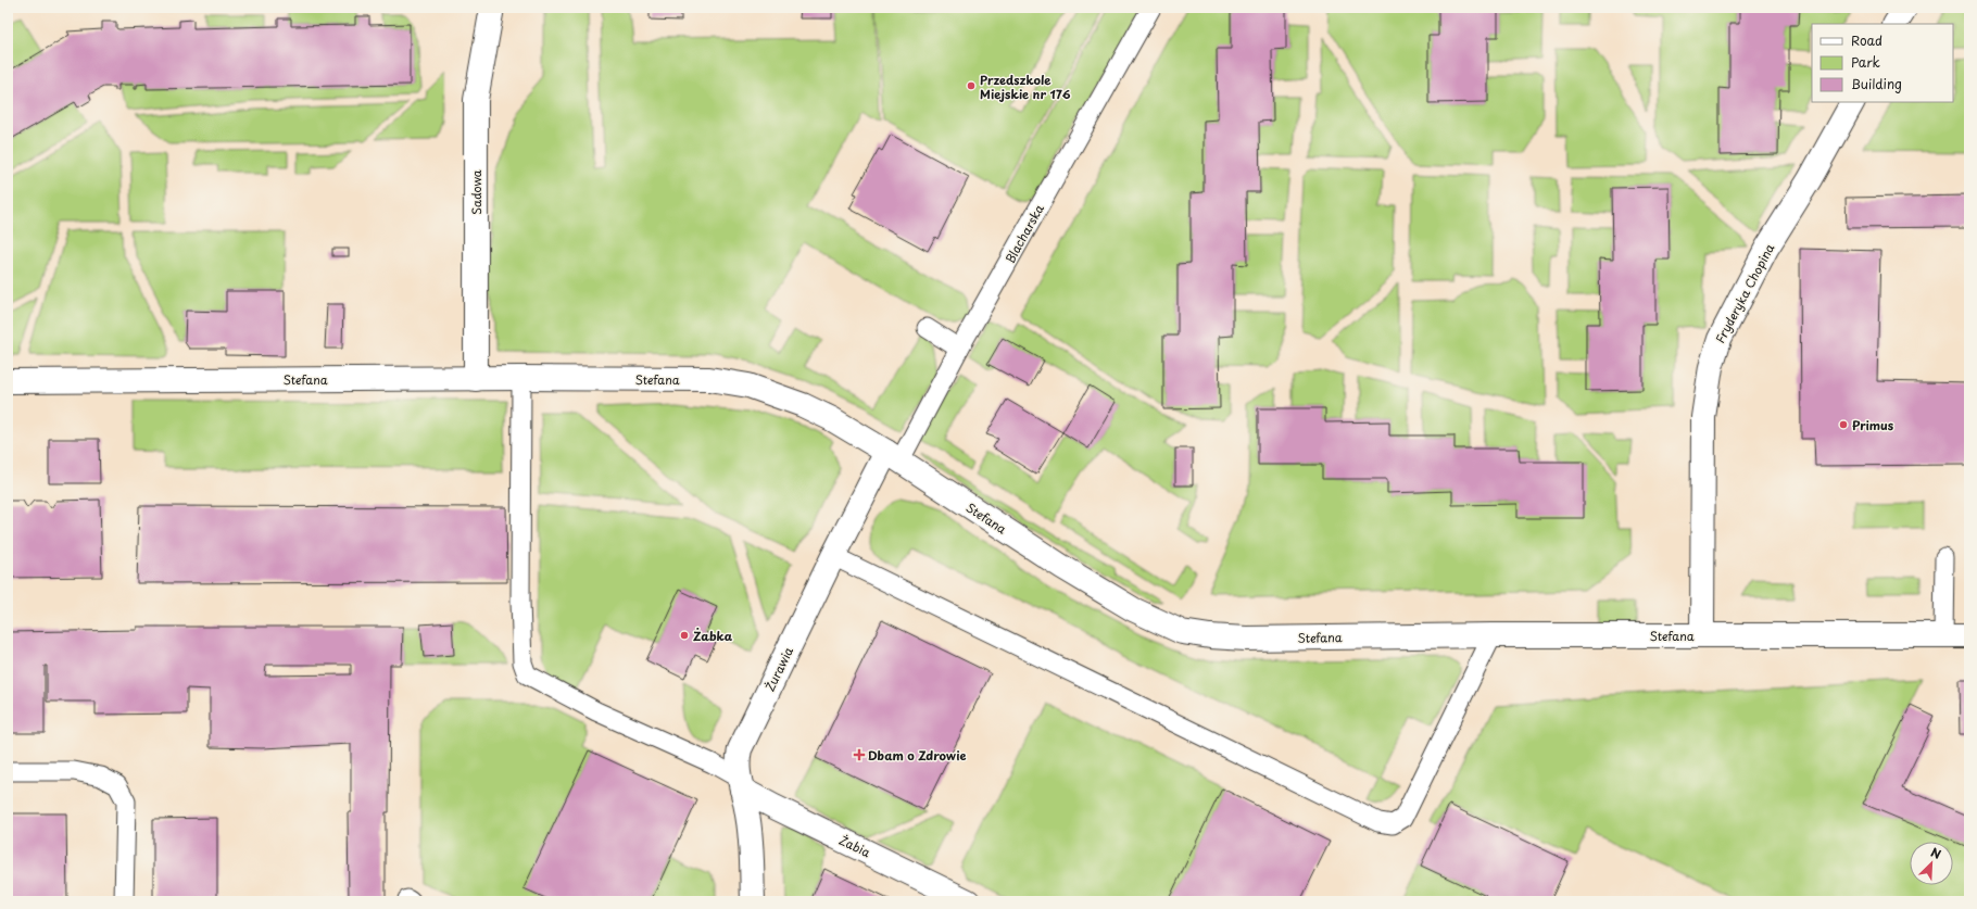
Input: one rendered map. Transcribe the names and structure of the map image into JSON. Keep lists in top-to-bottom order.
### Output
{
  "streets": {
    "street": [
      "Sadowa",
      "Fryderyka Chopina",
      "Stefana",
      "Żurawia",
      "Żabia"
    ],
    "lane": ["Blacharska"]
  },
  "crossings": [
    ["Sadowa", "Stefana"],
    ["Blacharska", "Stefana"],
    ["Blacharska", "Żurawia"],
    ["Fryderyka Chopina", "Stefana"],
    ["Stefana", "Żurawia"],
    ["Żurawia", "Żabia"]
  ],
  "places": {
    "other": ["Przedszkole Miejskie nr 176", "Primus", "Żabka"],
    "health": ["Dbam o Zdrowie"]
  },
  "legend": ["Road", "Park", "Building"],
  "north": "top right"
}
